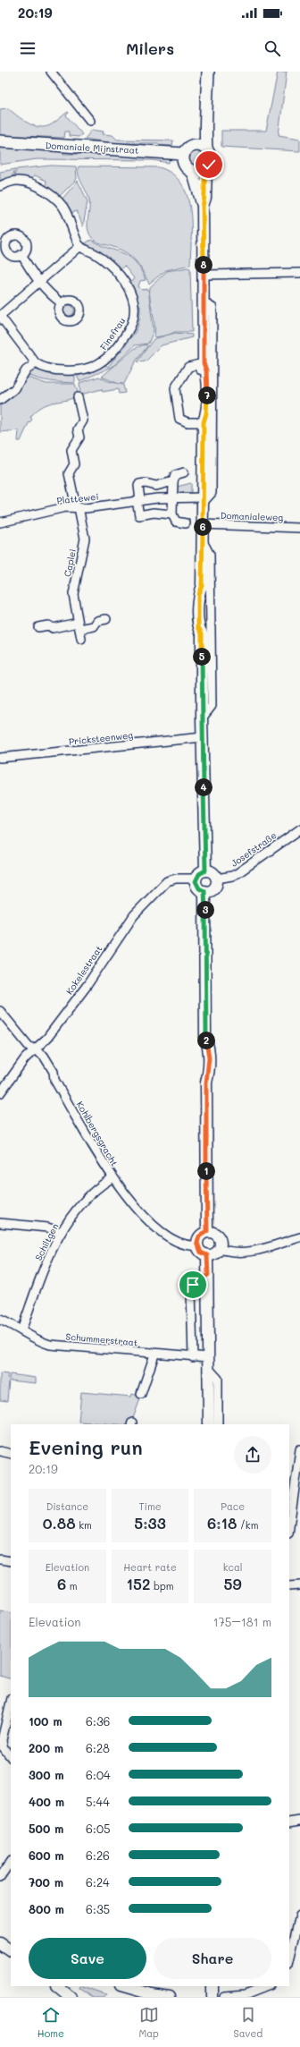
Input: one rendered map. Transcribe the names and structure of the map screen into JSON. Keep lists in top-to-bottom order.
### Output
{
  "streets": {
    "main road": ["Domaniale Mijnstraat"],
    "street": [
      "Finefrau",
      "Plattewei",
      "Domanialeweg",
      "Caplei",
      "Pricksteenweg",
      "Josefstraße",
      "Kokelestraat",
      "Kohlbergsgracht",
      "Schiltgen",
      "Schummerstraat"
    ]
  },
  "crossings": [
    ["Plattewei", "Caplei"],
    ["Josefstraße", "Kokelestraat"],
    ["Kokelestraat", "Kohlbergsgracht"],
    ["Kohlbergsgracht", "Schiltgen"],
    ["Schiltgen", "Schummerstraat"]
  ],
  "page": {
    "status": "20:19",
    "header": "Milers",
    "pins": [
      "8",
      "7",
      "6",
      "5",
      "4",
      "3",
      "2",
      "1"
    ],
    "heading": ["Evening run", "20:19"],
    "stats": [
      ["Distance", "0.88 km"],
      ["Time", "5:33"],
      ["Pace", "6:18 /km"],
      ["Elevation", "6 m"],
      ["Heart rate", "152 bpm"],
      ["kcal", "59"]
    ],
    "chart": ["Elevation", "175–181 m"],
    "list": [
      {
        "name": "100 m",
        "note": "6:36"
      },
      {
        "name": "200 m",
        "note": "6:28"
      },
      {
        "name": "300 m",
        "note": "6:04"
      },
      {
        "name": "400 m",
        "note": "5:44"
      },
      {
        "name": "500 m",
        "note": "6:05"
      },
      {
        "name": "600 m",
        "note": "6:26"
      },
      {
        "name": "700 m",
        "note": "6:24"
      },
      {
        "name": "800 m",
        "note": "6:35"
      }
    ],
    "buttons": ["Save", "Share"],
    "tabs": ["Home", "Map", "Saved"]
  }
}
